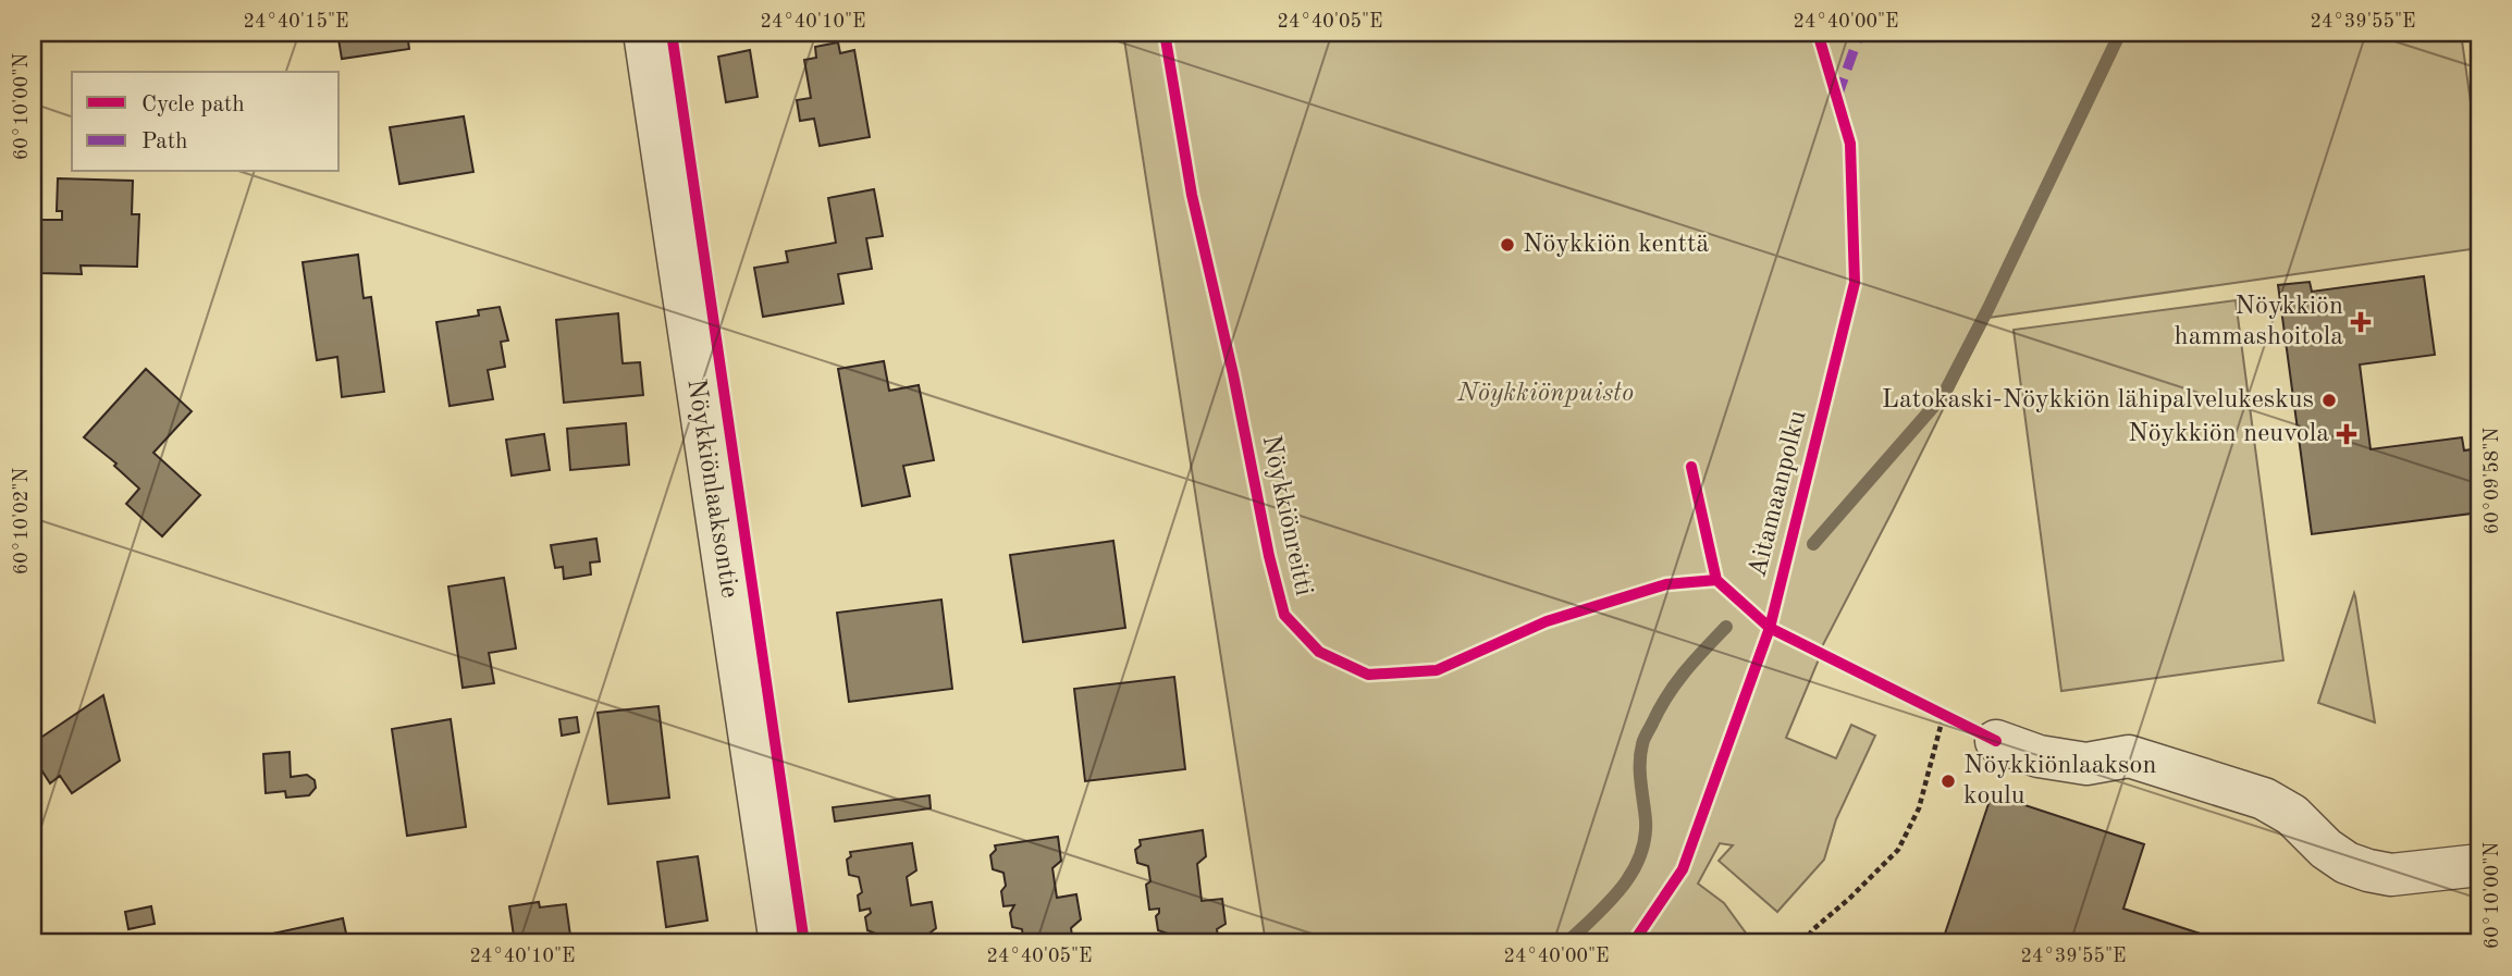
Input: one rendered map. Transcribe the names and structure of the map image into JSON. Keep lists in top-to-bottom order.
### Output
{
  "streets": {
    "street": ["Nöykkiönlaaksontie"],
    "cycle path": ["Aitamaanpolku", "Nöykkiönreitti"]
  },
  "parks": ["Nöykkiönpuisto"],
  "places": {
    "other": ["Nöykkiön kenttä", "Latokaski-Nöykkiön lähipalvelukeskus", "Nöykkiönlaakson koulu"],
    "health": ["Nöykkiön hammashoitola", "Nöykkiön neuvola"]
  },
  "legend": ["Cycle path", "Path"],
  "coordinates": [
    "24°40'15\"E",
    "24°40'10\"E",
    "24°40'05\"E",
    "24°40'00\"E",
    "24°39'55\"E",
    "60°10'00\"N",
    "60°09'58\"N",
    "60°10'02\"N"
  ]
}
